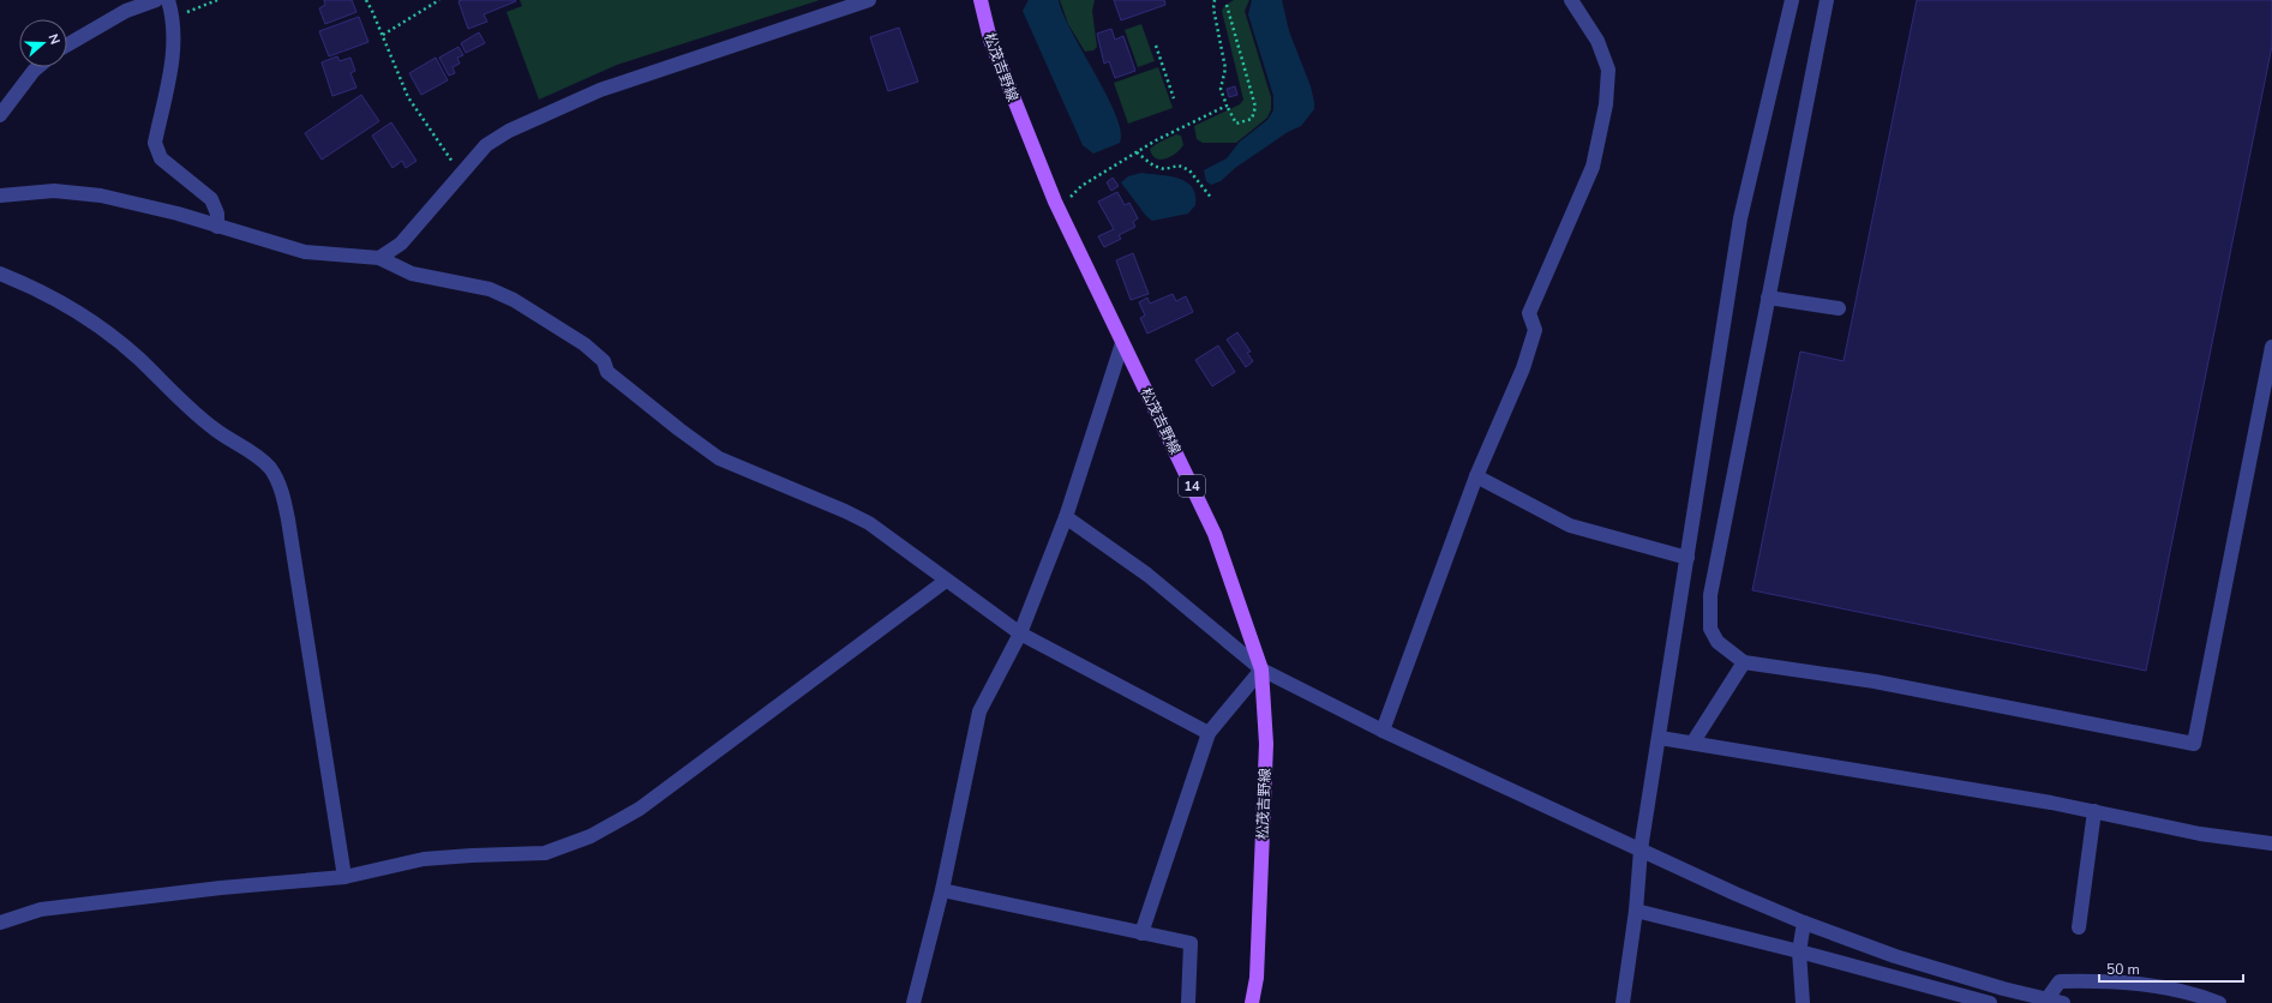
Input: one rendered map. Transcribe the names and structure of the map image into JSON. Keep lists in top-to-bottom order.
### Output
{
  "streets": {
    "main road": ["松茂吉野線", "14"]
  },
  "scale_bar": "50 m",
  "north": "right"
}
